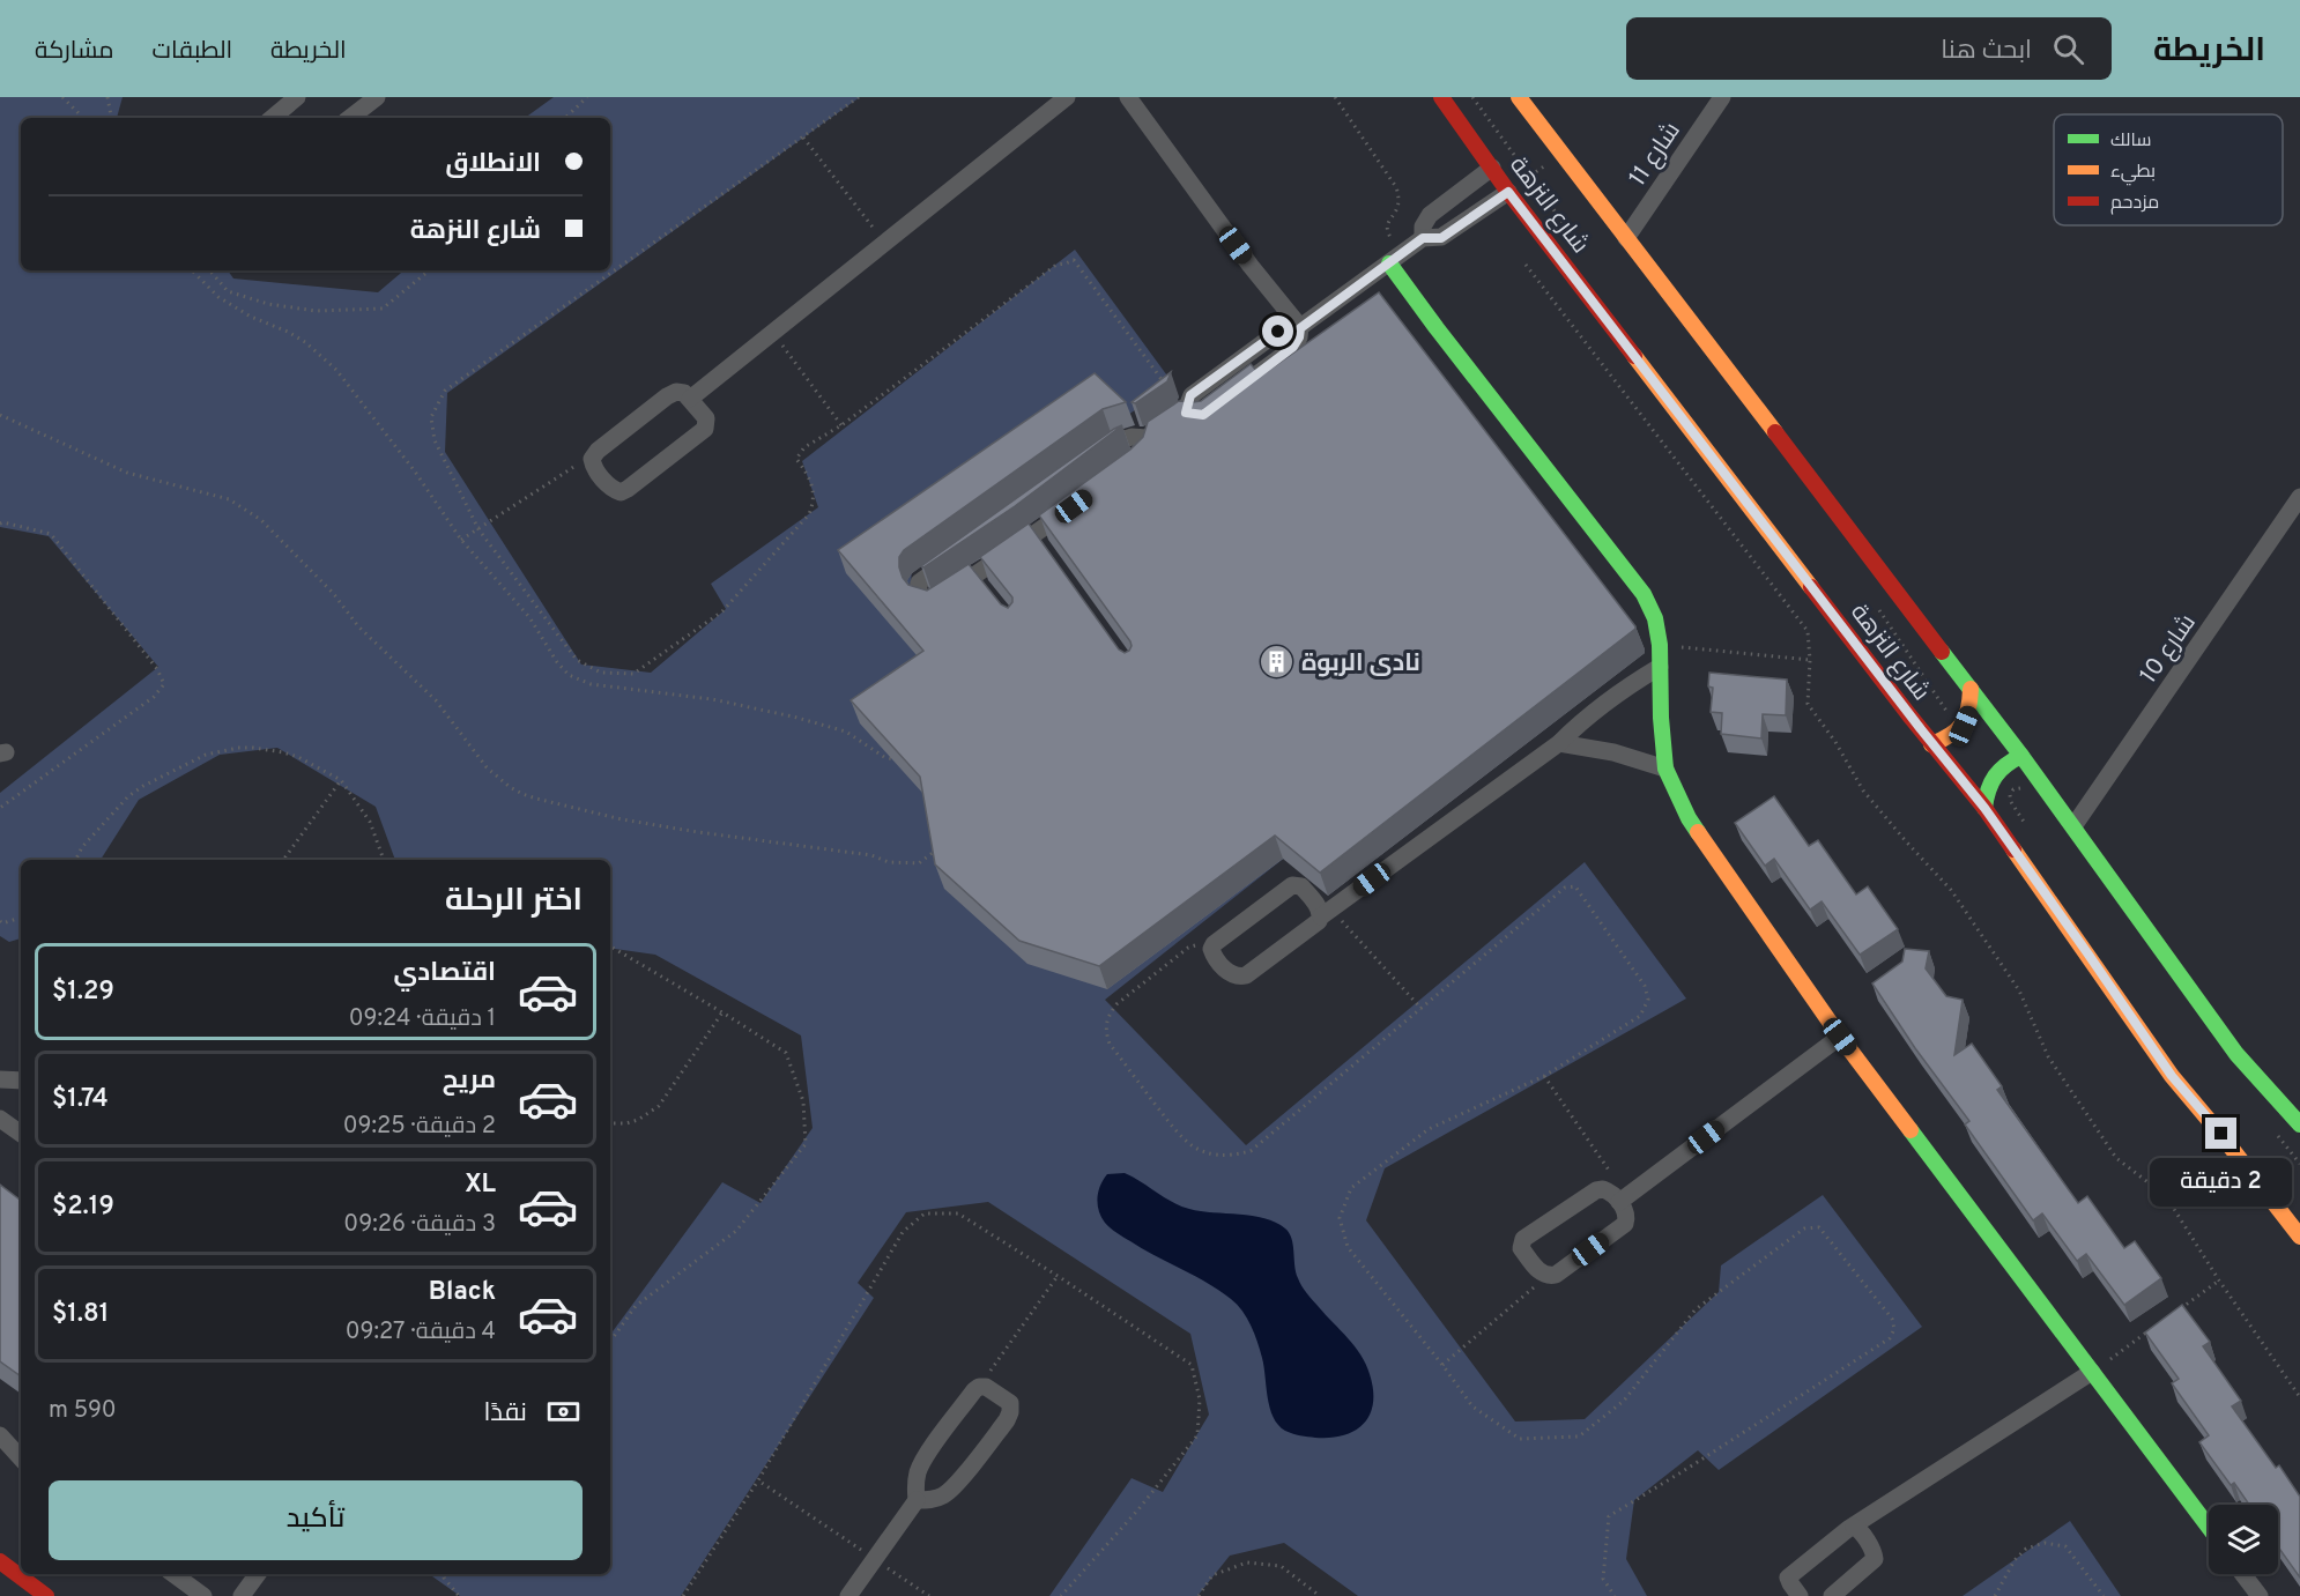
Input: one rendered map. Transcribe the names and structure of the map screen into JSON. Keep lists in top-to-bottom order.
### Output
{
  "streets": {
    "main road": ["شارع النزهة"],
    "street": ["شارع 11", "شارع 10"]
  },
  "crossings": [
    ["شارع 11", "شارع النزهة"],
    ["شارع النزهة", "شارع 10"]
  ],
  "places": {
    "building": ["نادى الربوة"]
  },
  "legend": ["سالك", "بطيء", "مزدحم"],
  "page": {
    "header": "الخريطة",
    "search": "ابحث هنا",
    "nav": ["الخريطة", "الطبقات", "مشاركة"],
    "banner": ["الانطلاق", "شارع النزهة"],
    "heading": "اختر الرحلة",
    "list": [
      {
        "name": "اقتصادي",
        "note": "1 دقيقة · 09:24",
        "value": "$1.29"
      },
      {
        "name": "مريح",
        "note": "2 دقيقة · 09:25",
        "value": "$1.74"
      },
      {
        "name": "XL",
        "note": "3 دقيقة · 09:26",
        "value": "$2.19"
      },
      {
        "name": "Black",
        "note": "4 دقيقة · 09:27",
        "value": "$1.81"
      }
    ],
    "bubble": "2 دقيقة",
    "pay": ["نقدًا", "590 m"],
    "buttons": "تأكيد"
  }
}
